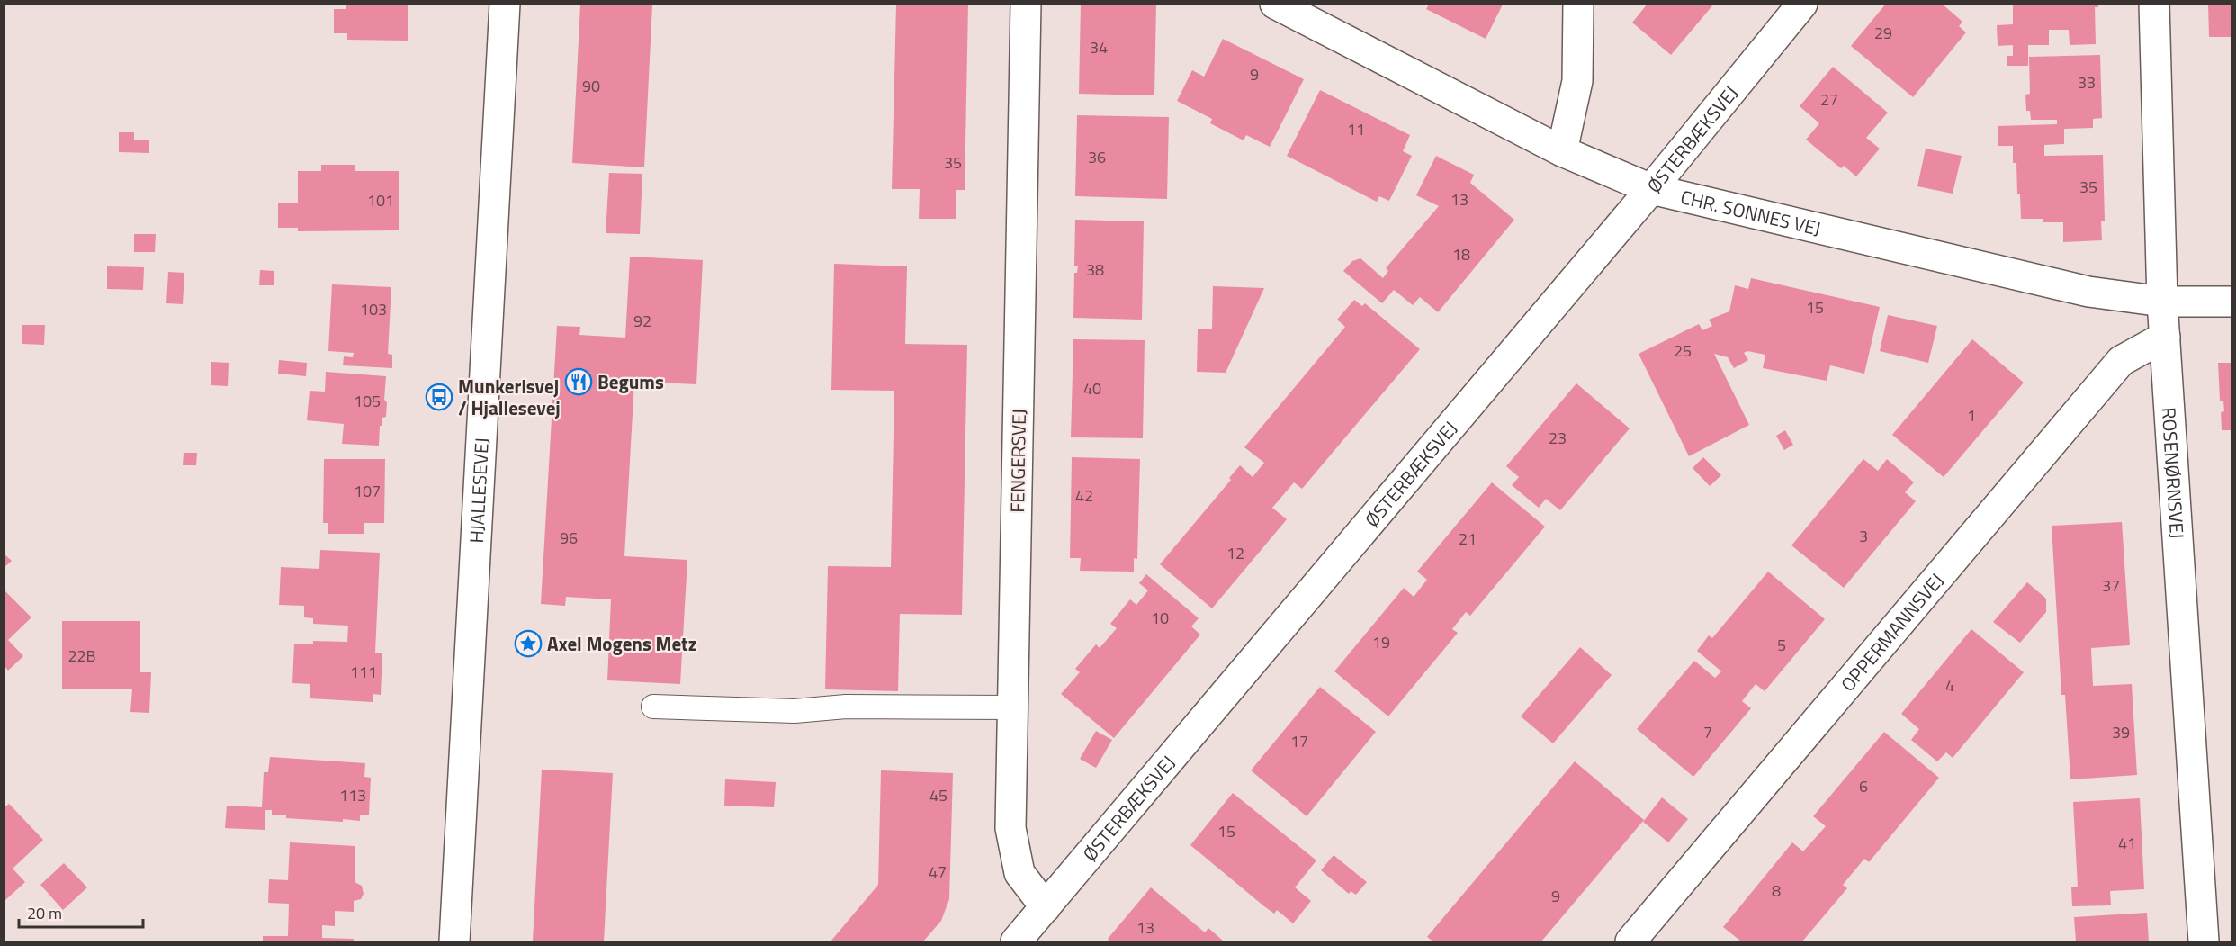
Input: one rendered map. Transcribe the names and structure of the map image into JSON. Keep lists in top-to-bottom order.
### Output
{
  "streets": {
    "street": [
      "ØSTERBÆKSVEJ",
      "CHR. SONNES VEJ",
      "FENGERSVEJ",
      "ROSENØRNSVEJ",
      "HJALLESEVEJ",
      "OPPERMANNSVEJ"
    ]
  },
  "crossings": [
    ["ØSTERBÆKSVEJ", "CHR. SONNES VEJ"],
    ["ØSTERBÆKSVEJ", "FENGERSVEJ"],
    ["CHR. SONNES VEJ", "ROSENØRNSVEJ"],
    ["ROSENØRNSVEJ", "OPPERMANNSVEJ"]
  ],
  "places": {
    "restaurant": ["Begums"],
    "bus stop": ["Munkerisvej / Hjallesevej"],
    "place": ["Axel Mogens Metz"]
  },
  "house_numbers": [
    "29",
    "34",
    "9",
    "33",
    "90",
    "27",
    "11",
    "36",
    "35",
    "35",
    "13",
    "101",
    "18",
    "38",
    "15",
    "103",
    "92",
    "25",
    "40",
    "105",
    "1",
    "23",
    "107",
    "42",
    "3",
    "96",
    "21",
    "12",
    "37",
    "10",
    "19",
    "5",
    "22B",
    "111",
    "4",
    "7",
    "39",
    "17",
    "6",
    "113",
    "45",
    "15",
    "41",
    "47",
    "8",
    "9",
    "13"
  ],
  "scale_bar": "20 m"
}
